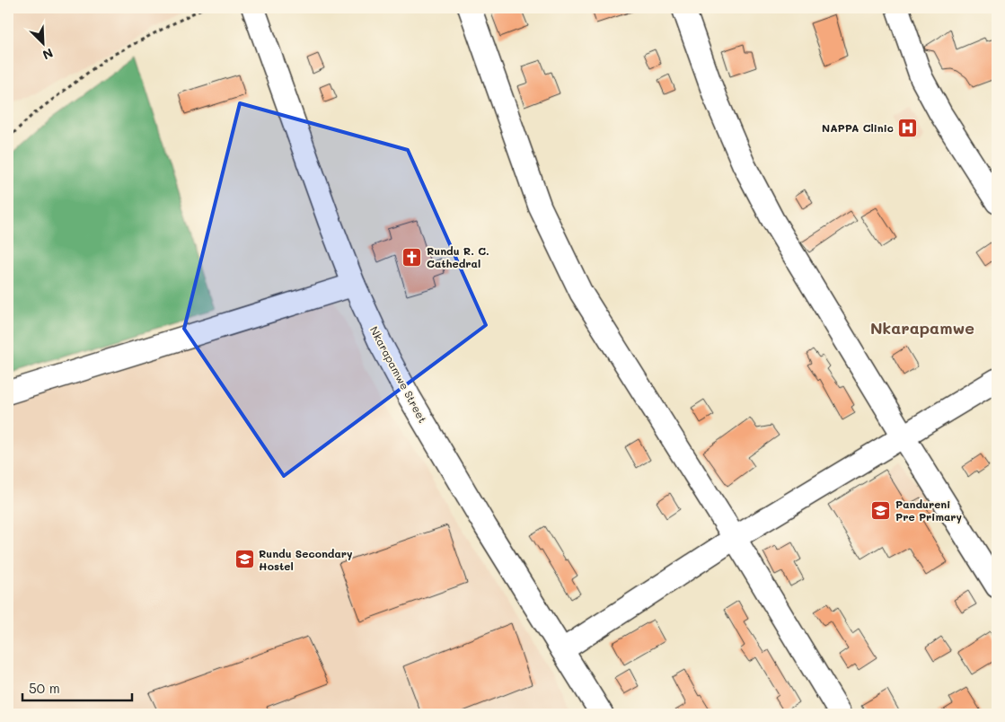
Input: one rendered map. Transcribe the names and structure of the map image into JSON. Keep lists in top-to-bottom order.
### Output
{
  "streets": {
    "street": ["Nkarapamwe Street"]
  },
  "districts": ["Nkarapamwe"],
  "places": {
    "hospital": ["NAPPA Clinic"],
    "church": ["Rundu R. C. Cathedral"],
    "school or university": ["Pandureni Pre Primary", "Rundu Secondary Hostel"]
  },
  "scale_bar": "50 m",
  "north": "bottom right"
}
